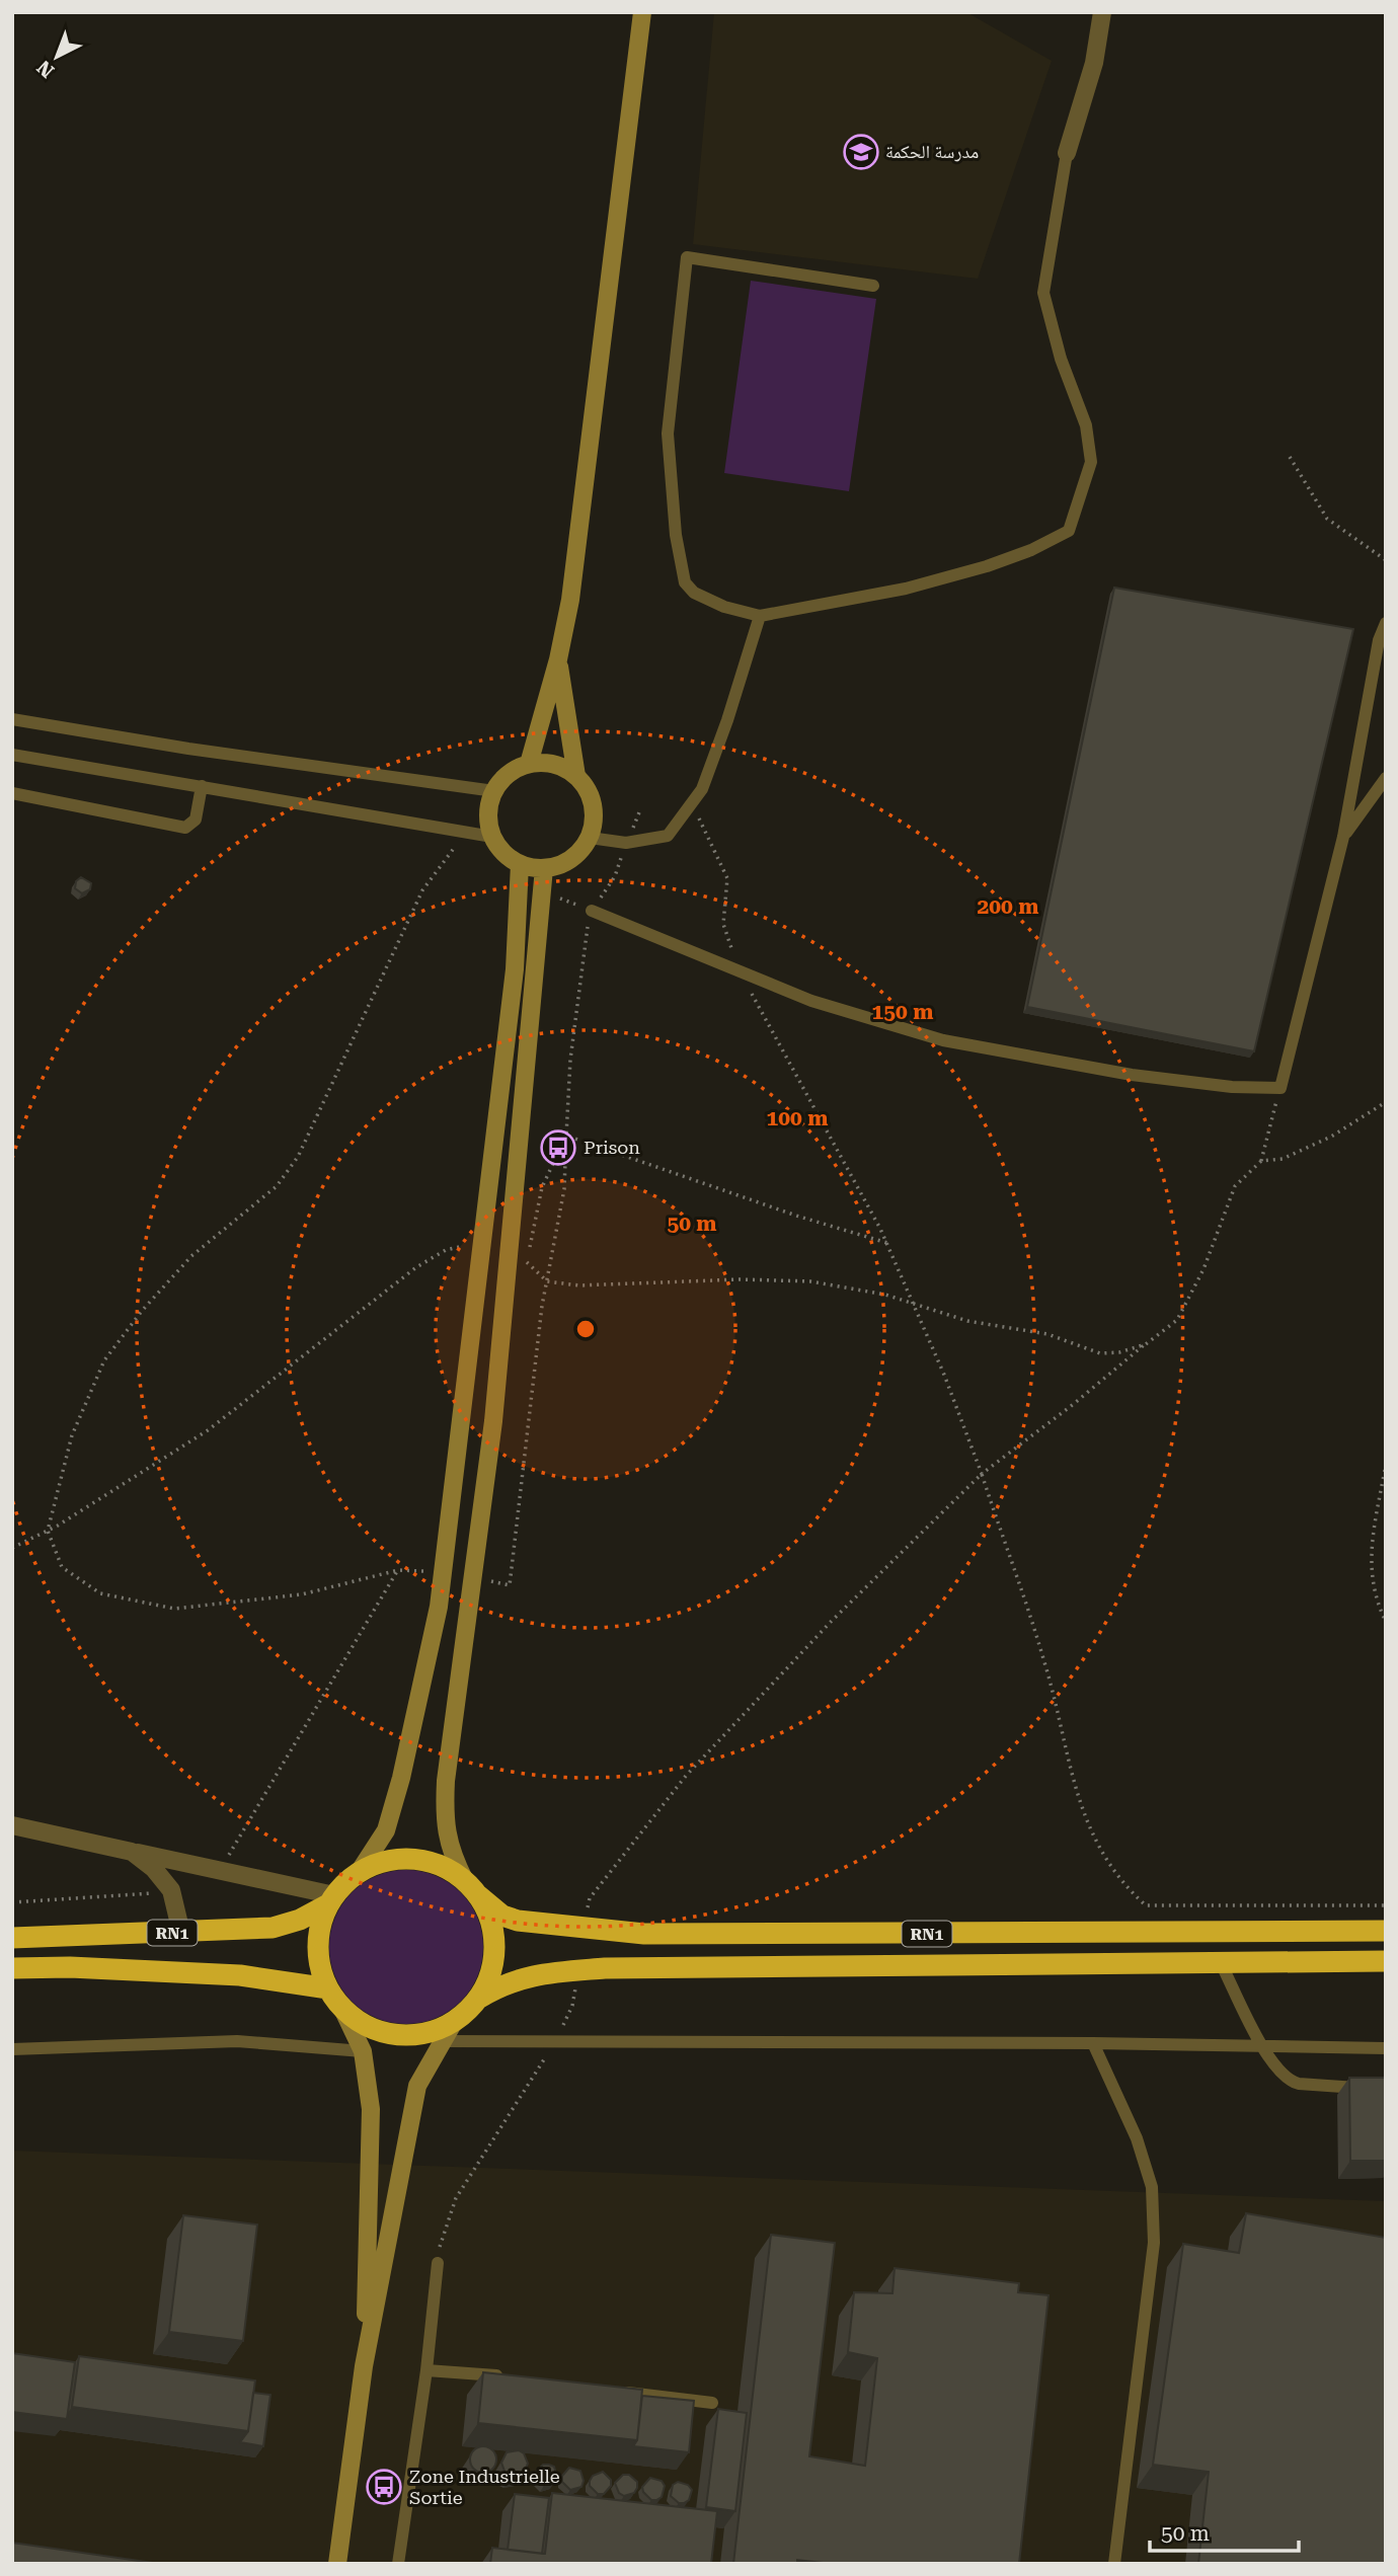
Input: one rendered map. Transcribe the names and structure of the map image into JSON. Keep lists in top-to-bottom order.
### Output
{
  "streets": {
    "highway": ["RN1"]
  },
  "places": {
    "school or university": ["مدرسة الحكمة"],
    "bus stop": ["Prison", "Zone Industrielle Sortie"]
  },
  "scale_bar": "50 m",
  "north": "bottom left",
  "rings": [
    "200 m",
    "150 m",
    "100 m",
    "50 m"
  ]
}
